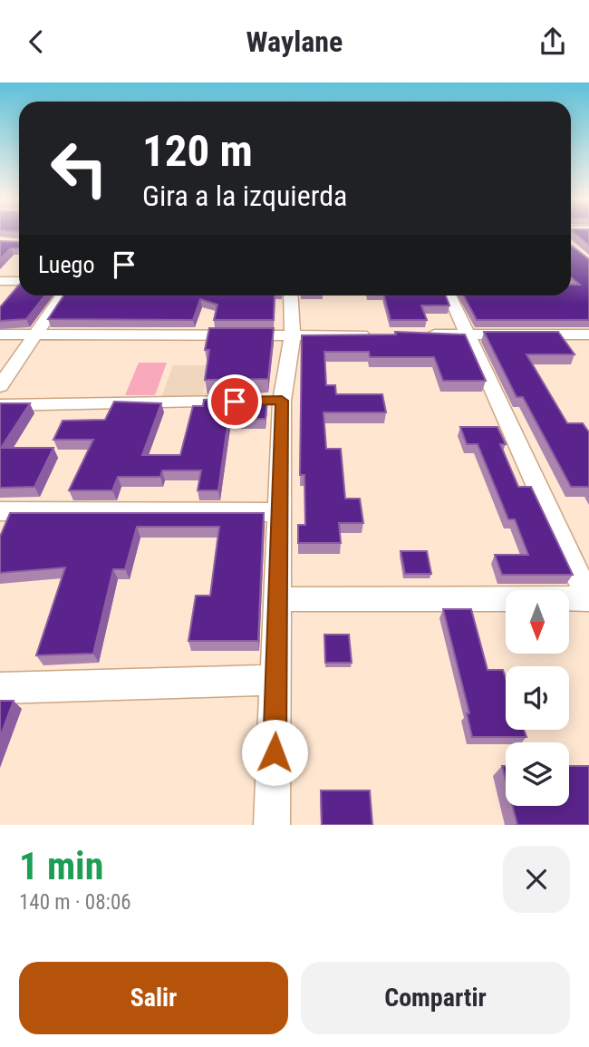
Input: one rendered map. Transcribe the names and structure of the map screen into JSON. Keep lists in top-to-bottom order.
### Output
{
  "north": "bottom",
  "page": {
    "header": "Waylane",
    "turn": ["120 m", "Gira a la izquierda"],
    "then": "Luego",
    "heading": ["1 min", "140 m · 08:06"],
    "buttons": ["Salir", "Compartir"]
  }
}
